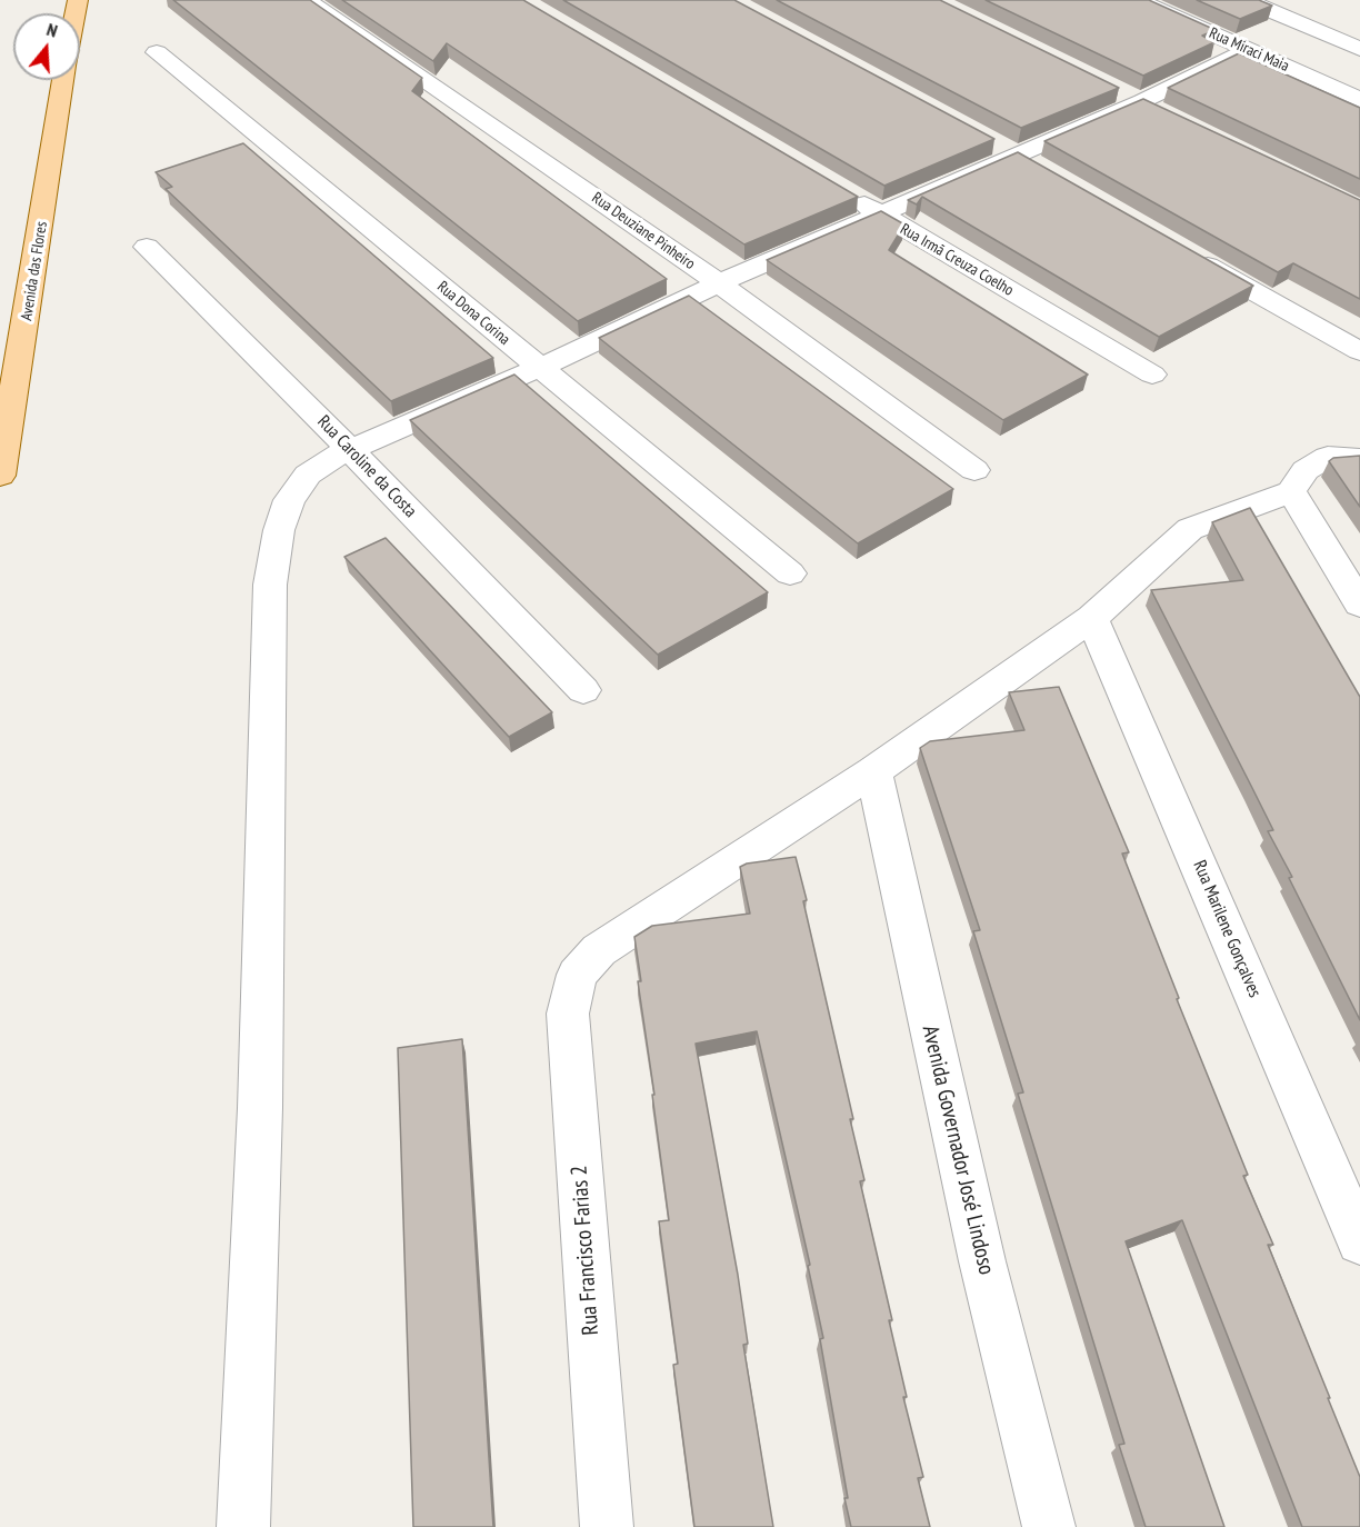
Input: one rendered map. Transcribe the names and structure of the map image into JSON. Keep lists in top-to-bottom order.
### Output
{
  "streets": {
    "main road": ["Avenida das Flores"],
    "street": [
      "Rua Miraci Maia",
      "Rua Deuziane Pinheiro",
      "Rua Irmã Creuza Coelho",
      "Rua Dona Corina",
      "Rua Caroline da Costa",
      "Rua Marilene Gonçalves",
      "Avenida Governador José Lindoso",
      "Rua Francisco Farias 2"
    ]
  },
  "crossings": [
    ["Avenida Governador José Lindoso", "Rua Francisco Farias 2"]
  ],
  "north": "top"
}
